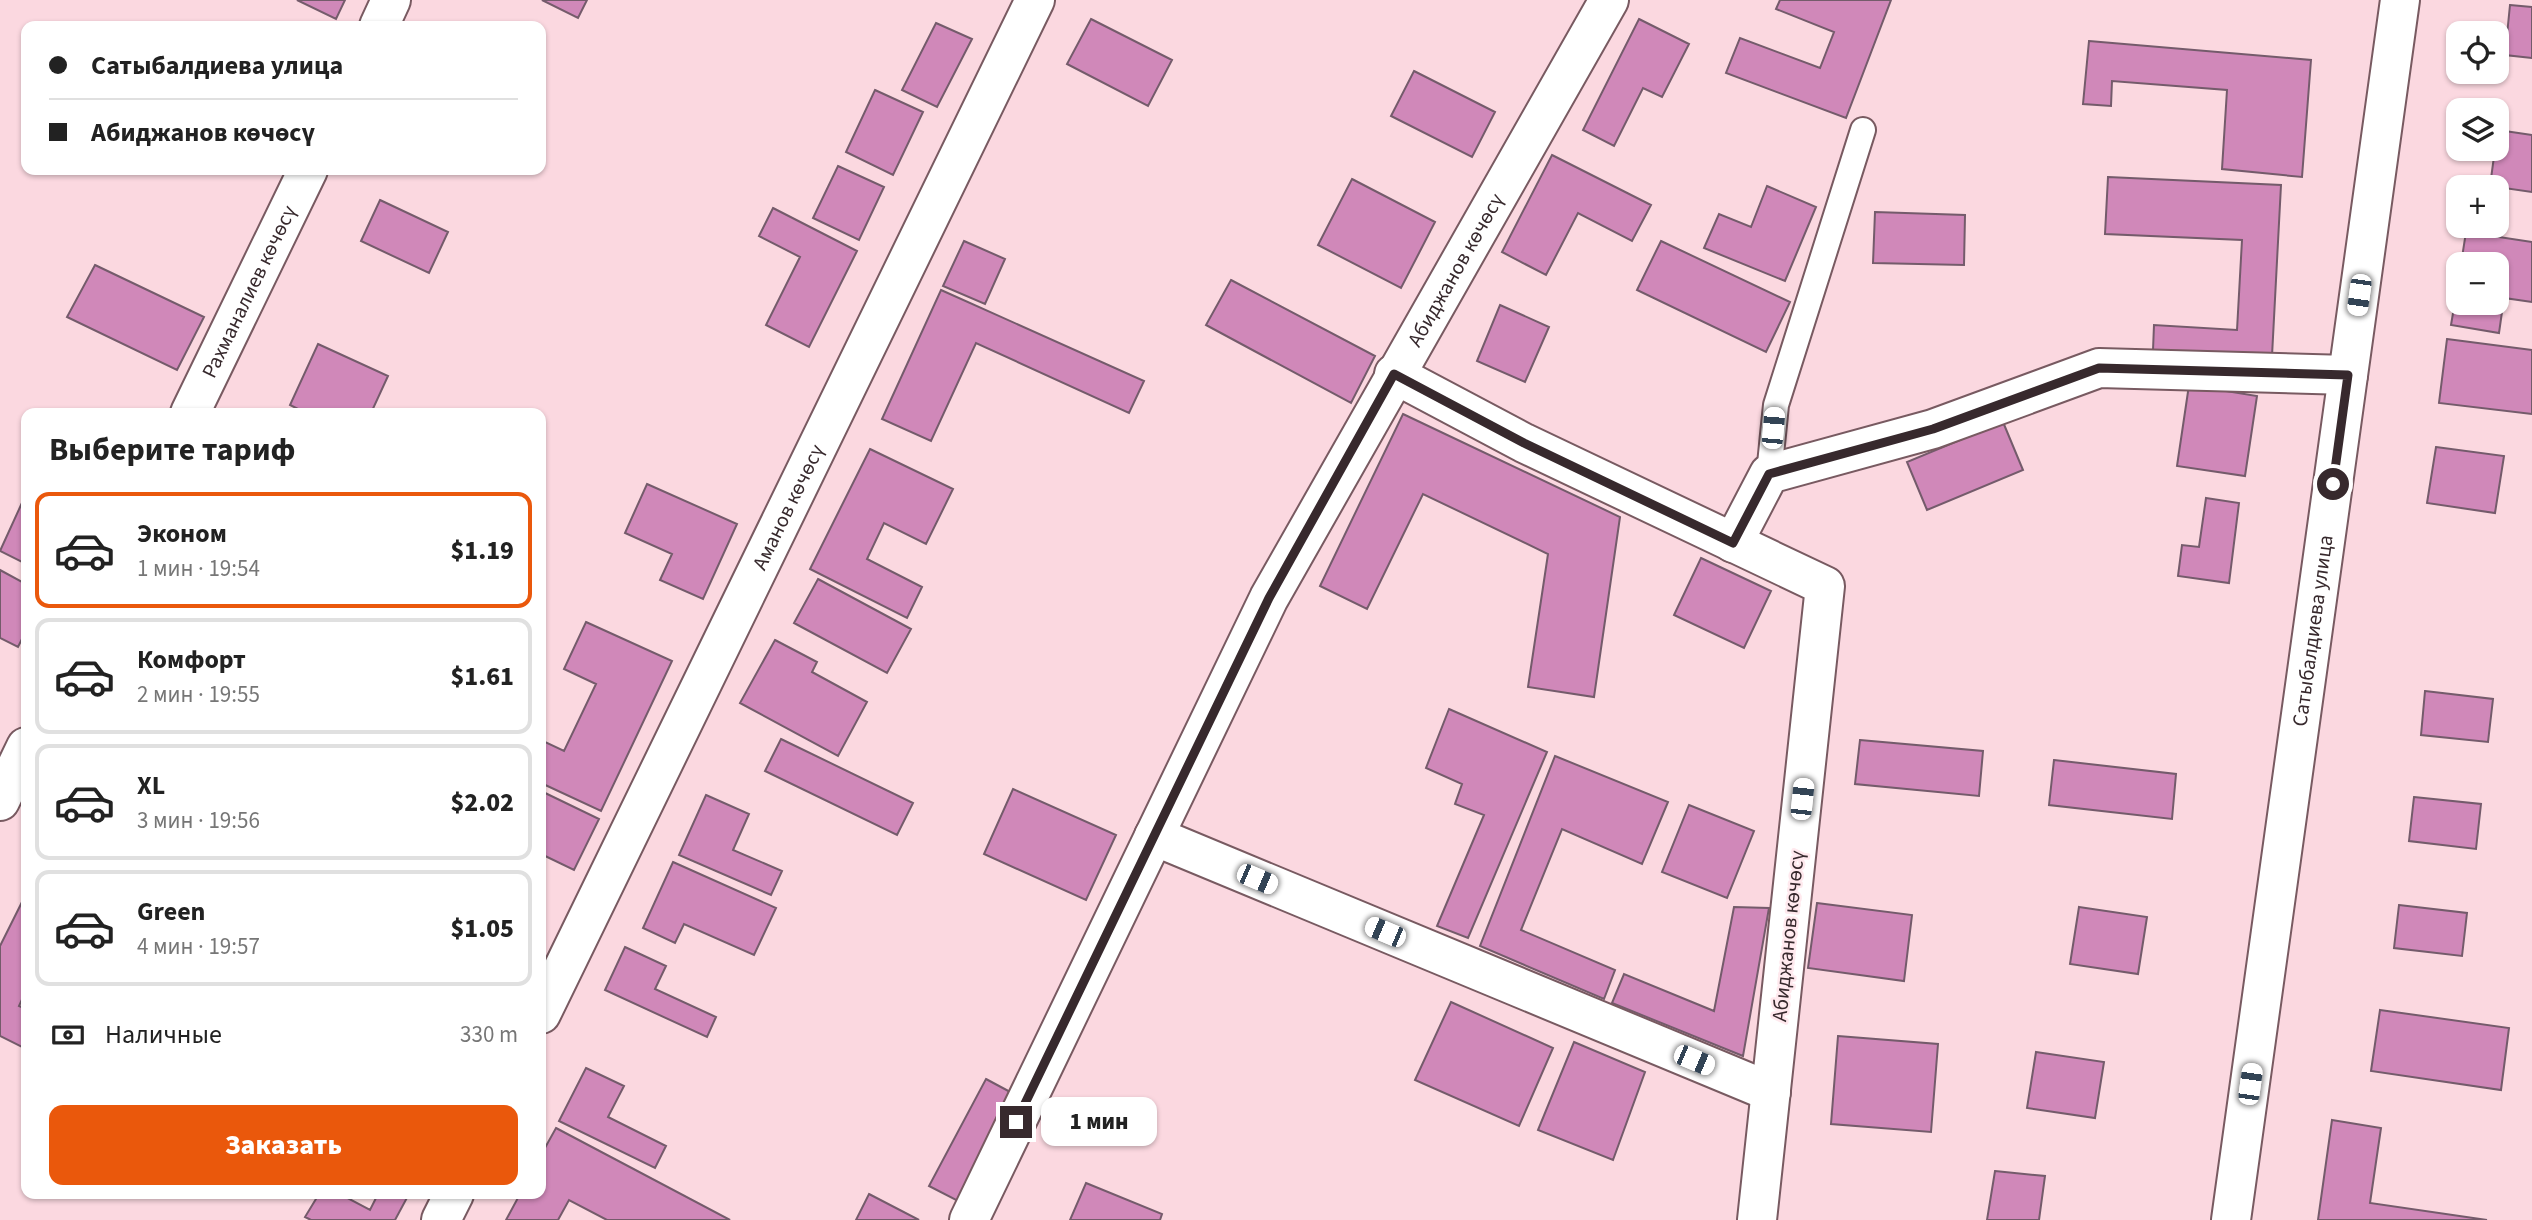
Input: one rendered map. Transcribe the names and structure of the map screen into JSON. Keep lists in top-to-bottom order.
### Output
{
  "streets": {
    "street": [
      "Абиджанов көчөсү",
      "Рахманалиев көчөсү",
      "Аманов көчөсү",
      "Сатыбалдиева улица"
    ]
  },
  "page": {
    "map_buttons": ["+", "−"],
    "banner": ["Сатыбалдиева улица", "Абиджанов көчөсү"],
    "heading": "Выберите тариф",
    "list": [
      {
        "name": "Эконом",
        "note": "1 мин · 19:54",
        "value": "$1.19"
      },
      {
        "name": "Комфорт",
        "note": "2 мин · 19:55",
        "value": "$1.61"
      },
      {
        "name": "XL",
        "note": "3 мин · 19:56",
        "value": "$2.02"
      },
      {
        "name": "Green",
        "note": "4 мин · 19:57",
        "value": "$1.05"
      }
    ],
    "pay": ["Наличные", "330 m"],
    "buttons": "Заказать",
    "bubble": "1 мин"
  }
}
